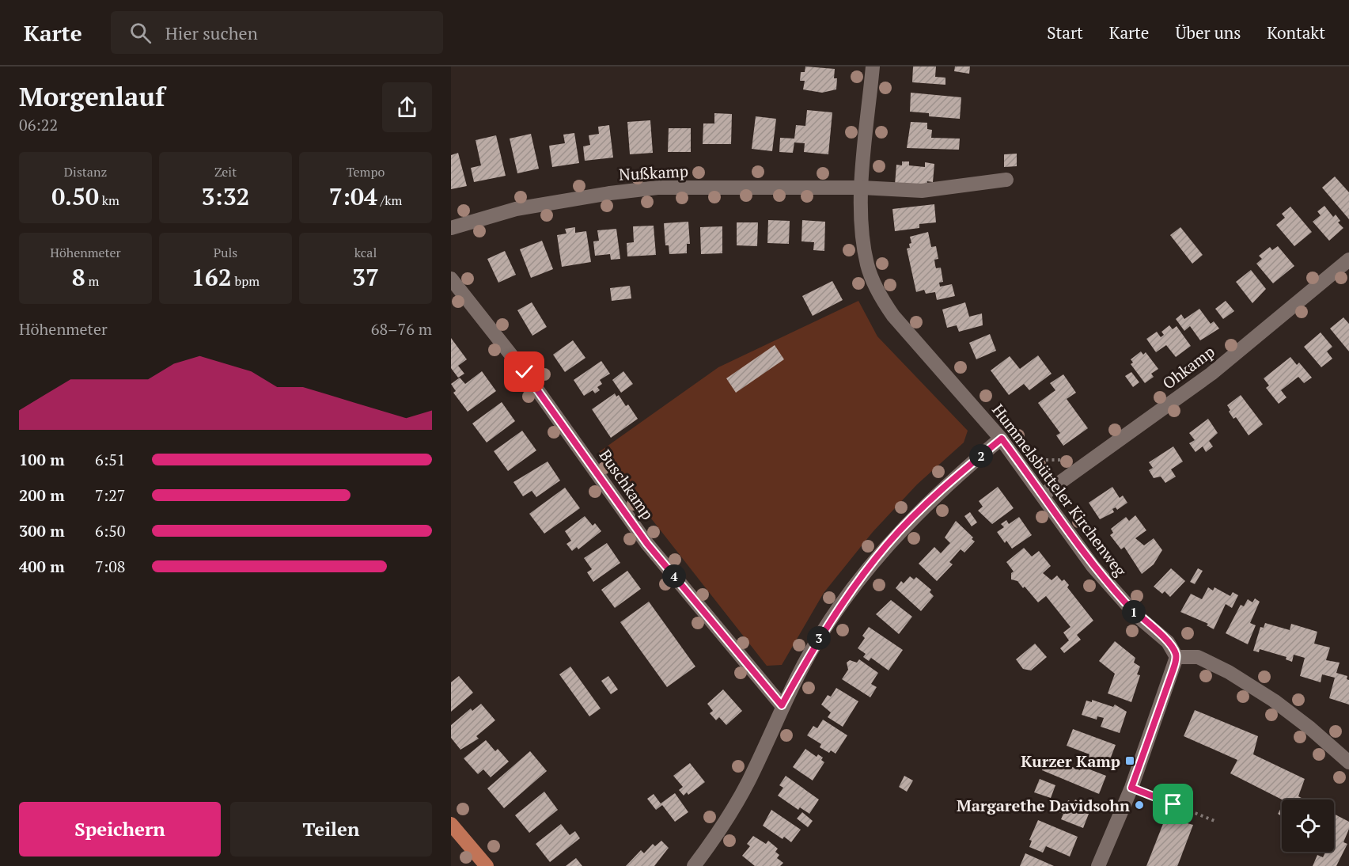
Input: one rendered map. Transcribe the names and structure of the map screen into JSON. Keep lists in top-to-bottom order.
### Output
{
  "streets": {
    "street": [
      "Nußkamp",
      "Ohkamp",
      "Buschkamp",
      "Hummelsbütteler Kirchenweg"
    ]
  },
  "crossings": [
    ["Nußkamp", "Hummelsbütteler Kirchenweg"],
    ["Ohkamp", "Hummelsbütteler Kirchenweg"]
  ],
  "places": {
    "transit": ["Kurzer Kamp"],
    "other": ["Margarethe Davidsohn"]
  },
  "page": {
    "header": "Karte",
    "search": "Hier suchen",
    "nav": [
      "Start",
      "Karte",
      "Über uns",
      "Kontakt"
    ],
    "heading": ["Morgenlauf", "06:22"],
    "stats": [
      ["Distanz", "0.50 km"],
      ["Zeit", "3:32"],
      ["Tempo", "7:04 /km"],
      ["Höhenmeter", "8 m"],
      ["Puls", "162 bpm"],
      ["kcal", "37"]
    ],
    "chart": ["Höhenmeter", "68–76 m"],
    "list": [
      {
        "name": "100 m",
        "note": "6:51"
      },
      {
        "name": "200 m",
        "note": "7:27"
      },
      {
        "name": "300 m",
        "note": "6:50"
      },
      {
        "name": "400 m",
        "note": "7:08"
      }
    ],
    "pins": [
      "2",
      "4",
      "1",
      "3"
    ],
    "buttons": ["Speichern", "Teilen"]
  }
}
